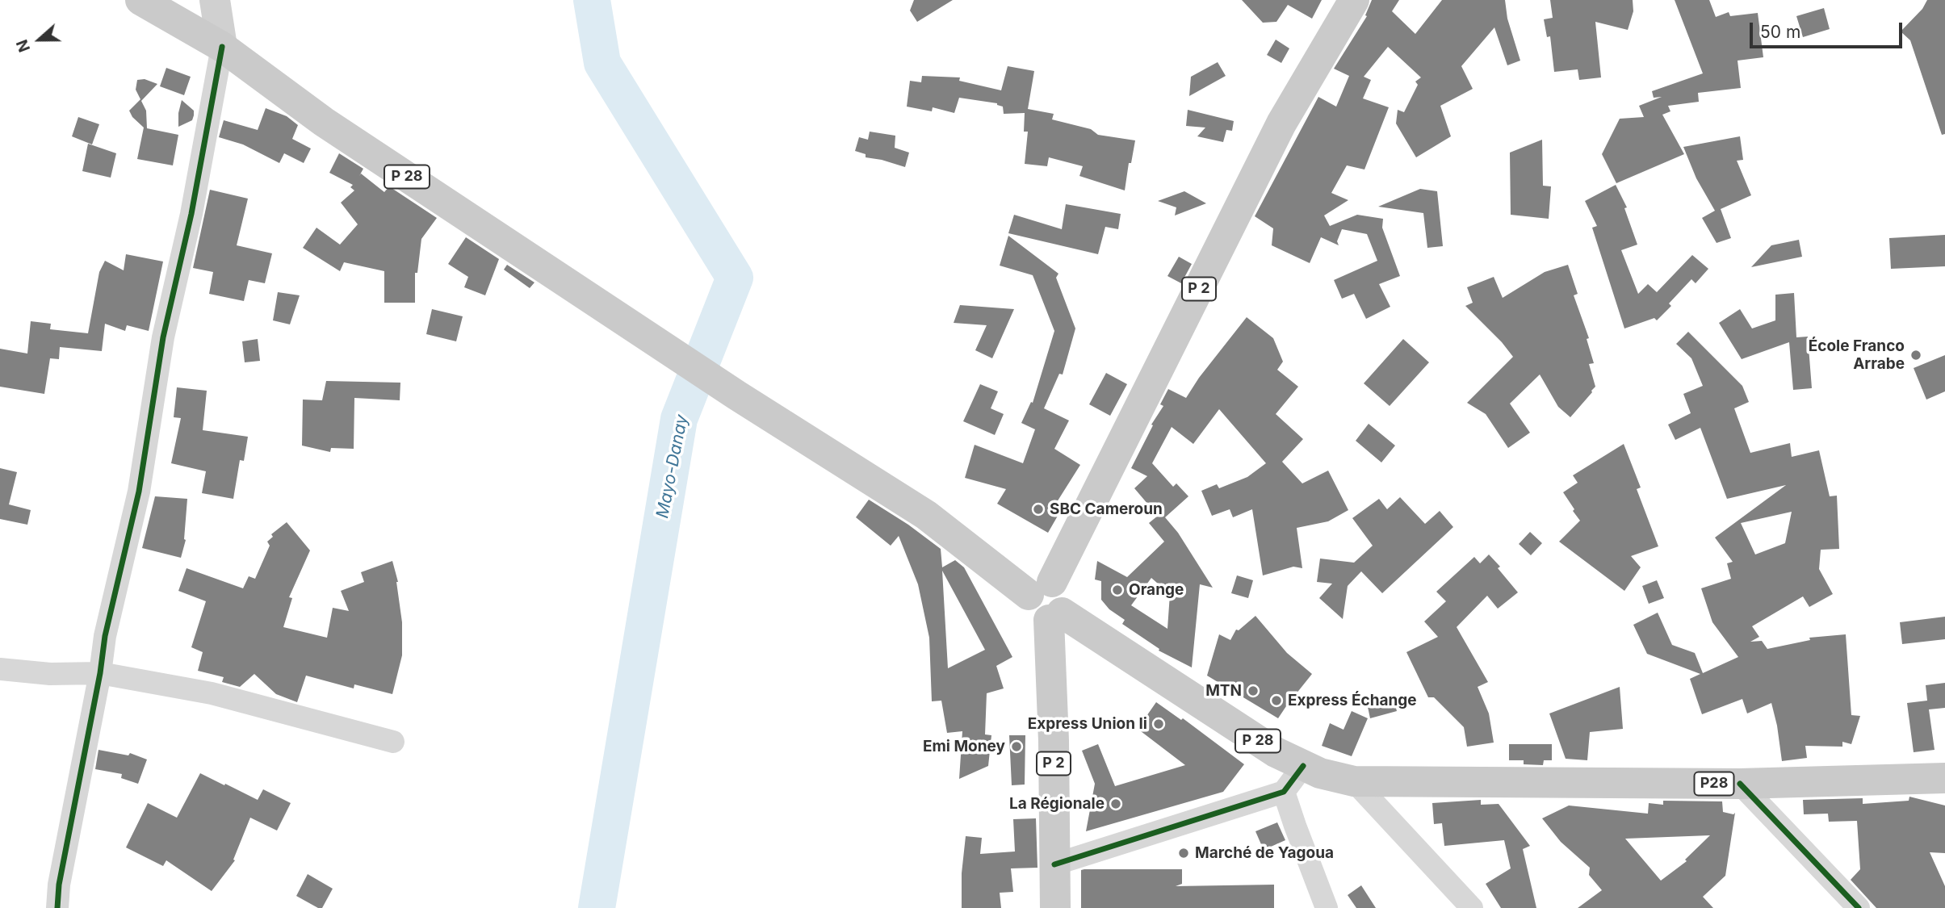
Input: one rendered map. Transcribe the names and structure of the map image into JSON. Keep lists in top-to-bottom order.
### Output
{
  "streets": {
    "main road": ["P 28", "P 2", "P28"]
  },
  "crossings": [
    ["P 28", "P 2"],
    ["P 28", "P28"]
  ],
  "water": ["Mayo-Danay"],
  "places": [
    "École Franco Arrabe",
    "SBC Cameroun",
    "Orange",
    "MTN",
    "Express Échange",
    "Express Union Ii",
    "Emi Money",
    "La Régionale",
    "Marché de Yagoua"
  ],
  "scale_bar": "50 m",
  "north": "left"
}
